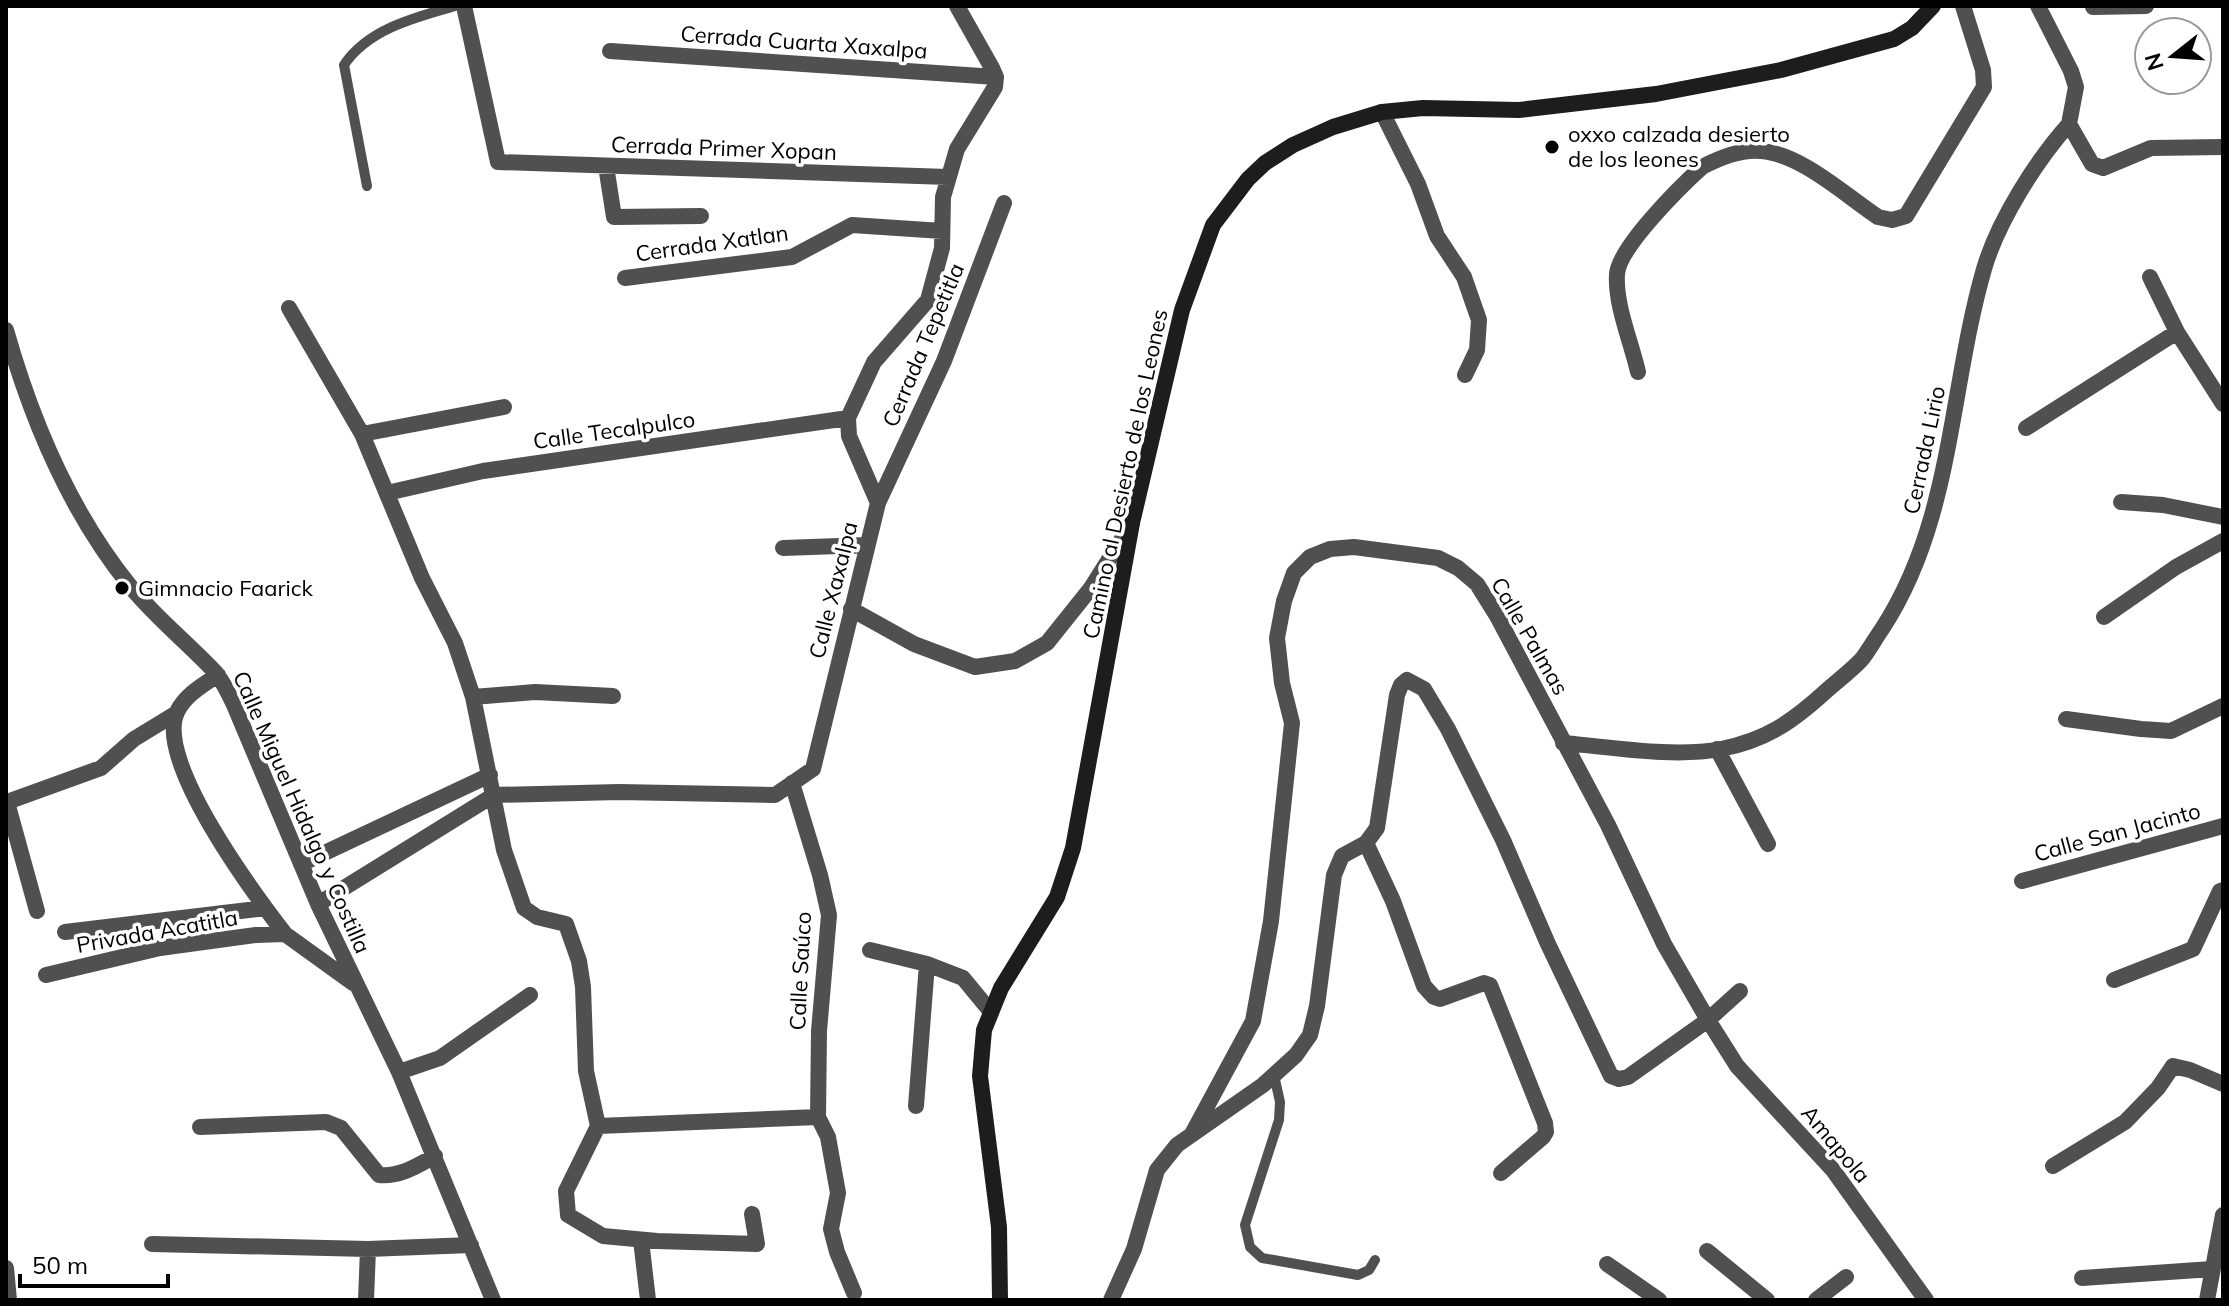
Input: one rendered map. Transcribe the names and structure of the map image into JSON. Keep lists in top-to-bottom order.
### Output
{
  "streets": {
    "main road": ["Camino al Desierto de los Leones"],
    "street": [
      "Cerrada Cuarta Xaxalpa",
      "Cerrada Primer Xopan",
      "Cerrada Xatlan",
      "Cerrada Tepetitla",
      "Calle Tecalpulco",
      "Cerrada Lirio",
      "Calle Xaxalpa",
      "Calle Palmas",
      "Calle Miguel Hidalgo y Costilla",
      "Calle San Jacinto",
      "Privada Acatitla",
      "Calle Saúco",
      "Amapola"
    ]
  },
  "crossings": [
    ["Cerrada Tepetitla", "Calle Xaxalpa"],
    ["Calle Tecalpulco", "Calle Xaxalpa"],
    ["Cerrada Lirio", "Calle Palmas"],
    ["Calle Xaxalpa", "Calle Saúco"],
    ["Calle Palmas", "Amapola"]
  ],
  "places": ["oxxo calzada desierto de los leones", "Gimnacio Faarick"],
  "scale_bar": "50 m",
  "north": "left"
}
